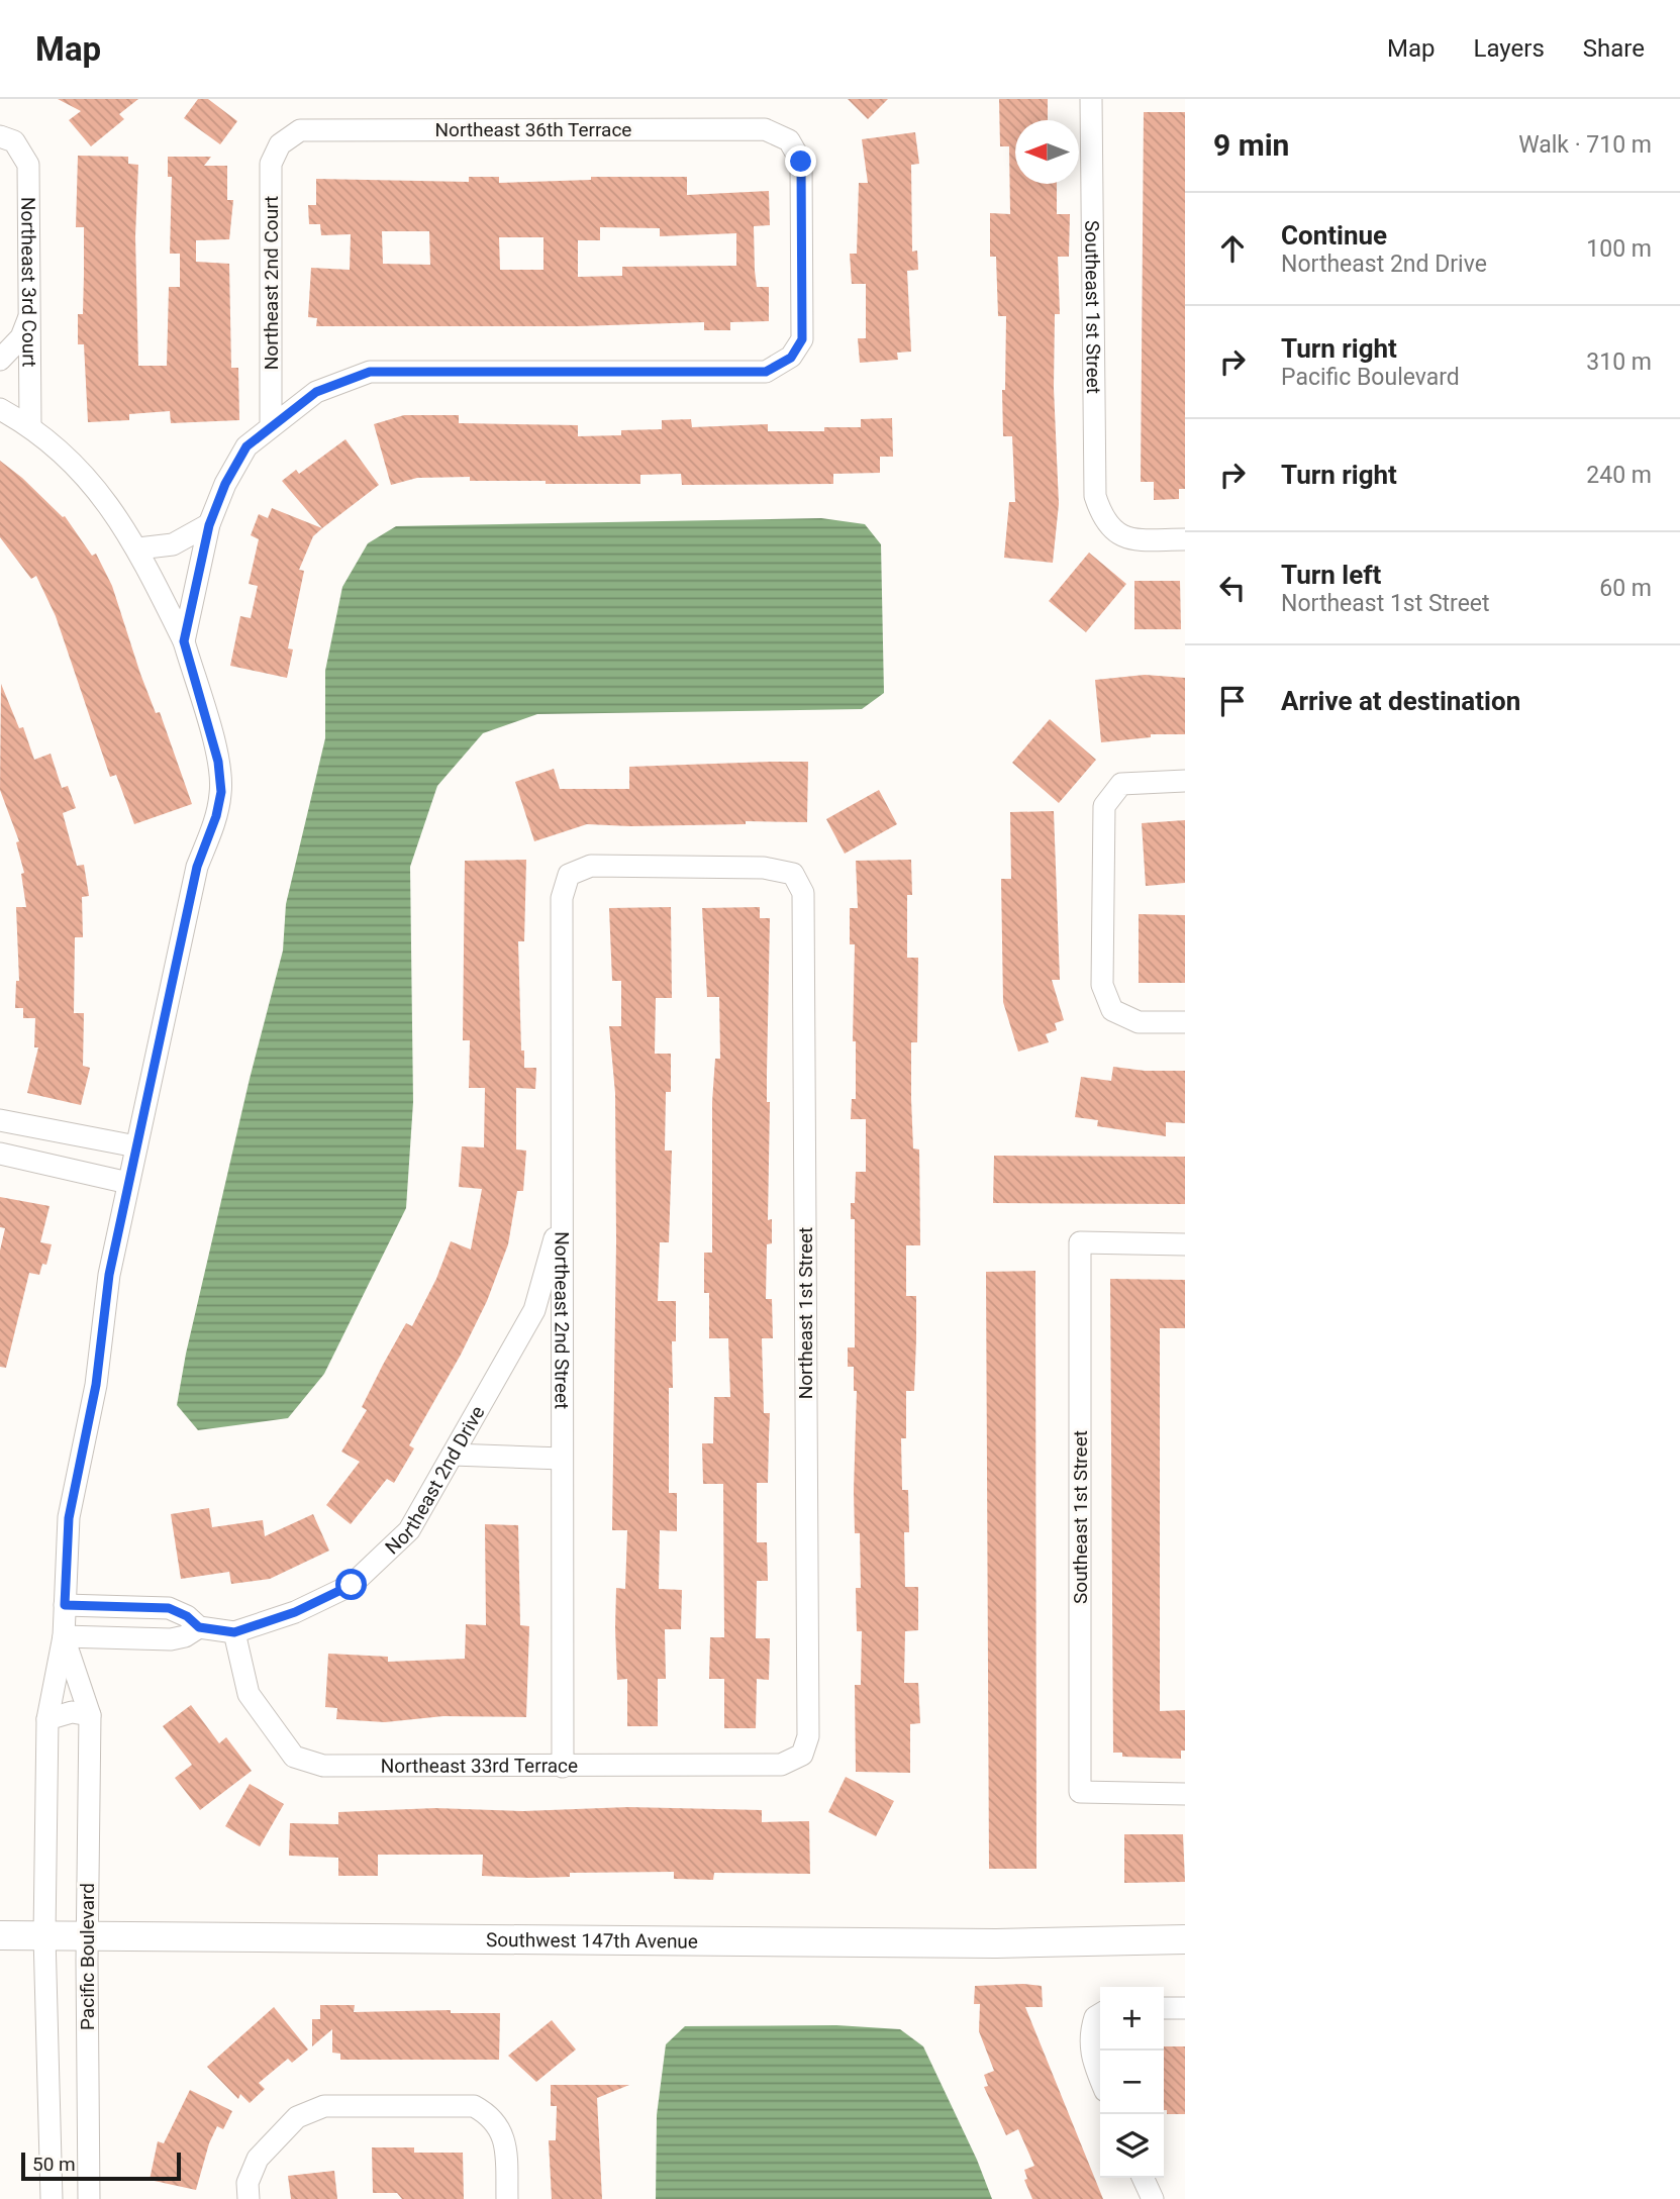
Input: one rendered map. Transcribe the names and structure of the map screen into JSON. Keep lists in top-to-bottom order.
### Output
{
  "streets": {
    "street": [
      "Northeast 36th Terrace",
      "Northeast 3rd Court",
      "Northeast 2nd Court",
      "Southeast 1st Street",
      "Northeast 1st Street",
      "Northeast 2nd Street",
      "Northeast 2nd Drive",
      "Northeast 33rd Terrace",
      "Southwest 147th Avenue",
      "Pacific Boulevard"
    ]
  },
  "crossings": [
    ["Northeast 36th Terrace", "Northeast 2nd Court"],
    ["Northeast 3rd Court", "Pacific Boulevard"],
    ["Northeast 1st Street", "Northeast 2nd Street"],
    ["Northeast 1st Street", "Northeast 33rd Terrace"],
    ["Northeast 2nd Street", "Northeast 2nd Drive"],
    ["Northeast 2nd Street", "Northeast 33rd Terrace"],
    ["Northeast 2nd Drive", "Northeast 33rd Terrace"],
    ["Northeast 2nd Drive", "Pacific Boulevard"],
    ["Southwest 147th Avenue", "Pacific Boulevard"]
  ],
  "scale_bar": "50 m",
  "north": "left",
  "page": {
    "header": "Map",
    "nav": ["Map", "Layers", "Share"],
    "heading": ["9 min", "Walk · 710 m"],
    "list": [
      ["Continue", "Northeast 2nd Drive", "100 m"],
      ["Turn right", "Pacific Boulevard", "310 m"],
      ["Turn right", "240 m"],
      ["Turn left", "Northeast 1st Street", "60 m"],
      "Arrive at destination"
    ],
    "map_buttons": ["+", "−"],
    "scale": "50 m"
  }
}
